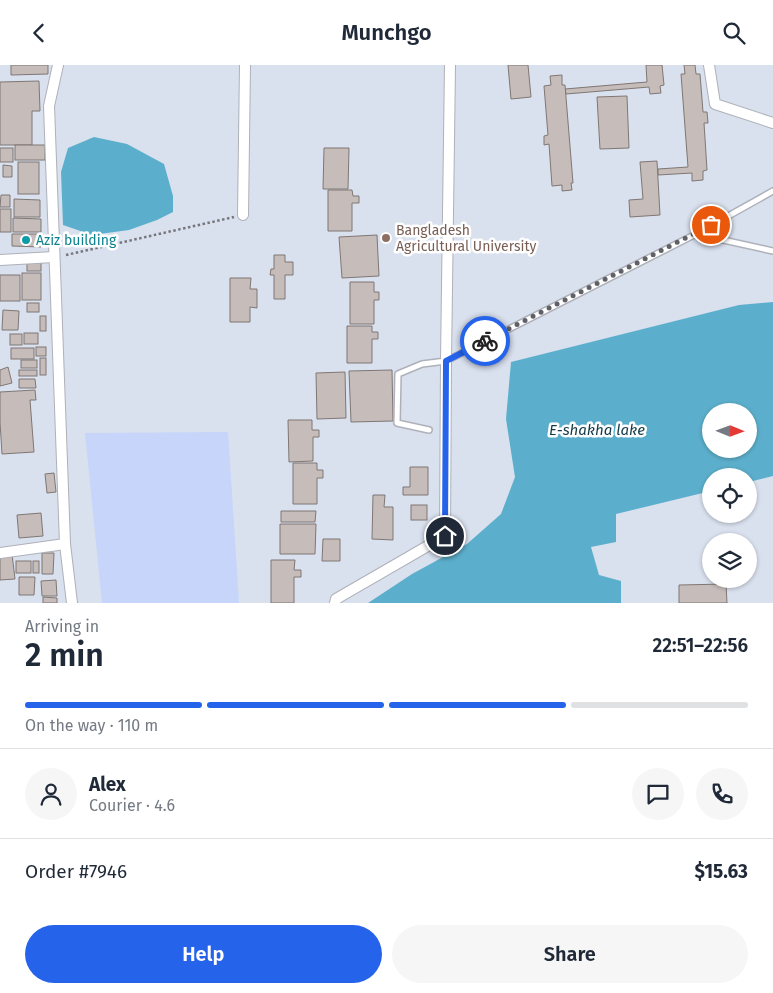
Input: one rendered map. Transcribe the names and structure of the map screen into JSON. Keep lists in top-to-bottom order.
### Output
{
  "water": ["E-shakha lake"],
  "places": ["Bangladesh Agricultural University", "Aziz building"],
  "north": "right",
  "page": {
    "header": "Munchgo",
    "heading": ["2 min", "Arriving in", "22:51–22:56"],
    "panel": [
      "Alex",
      "Courier · 4.6",
      "Order #7946",
      "$15.63"
    ],
    "bar": "On the way · 110 m",
    "buttons": ["Help", "Share"]
  }
}
